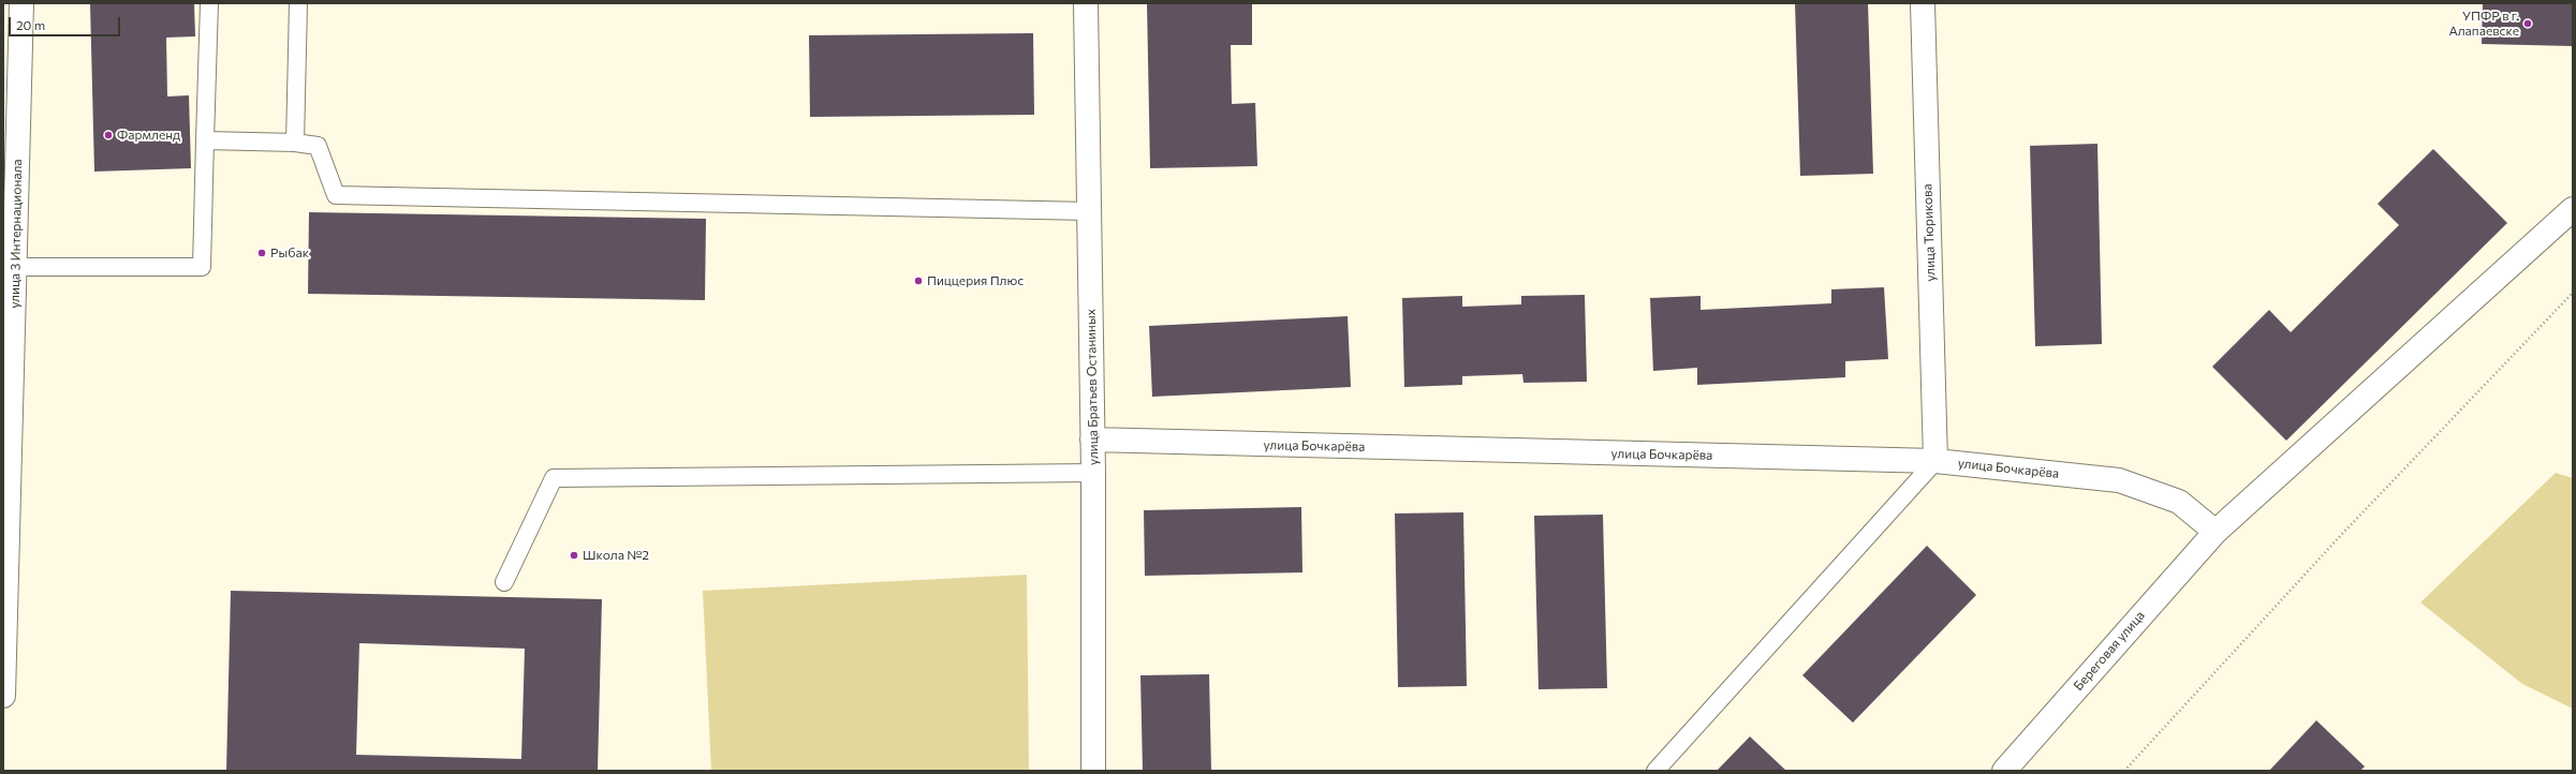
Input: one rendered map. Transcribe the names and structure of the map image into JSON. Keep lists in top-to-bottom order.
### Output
{
  "streets": {
    "street": [
      "улица Тюрикова",
      "улица 3 Интернационала",
      "улица Братьев Останиных",
      "улица Бочкарёва",
      "Береговая улица"
    ]
  },
  "crossings": [
    ["улица Тюрикова", "улица Бочкарёва"],
    ["улица Братьев Останиных", "улица Бочкарёва"],
    ["улица Бочкарёва", "Береговая улица"]
  ],
  "places": [
    "УПФР в г. Алапаевске",
    "Фармленд",
    "Рыбак",
    "Пиццерия Плюс",
    "Школа №2"
  ],
  "scale_bar": "20 m"
}
